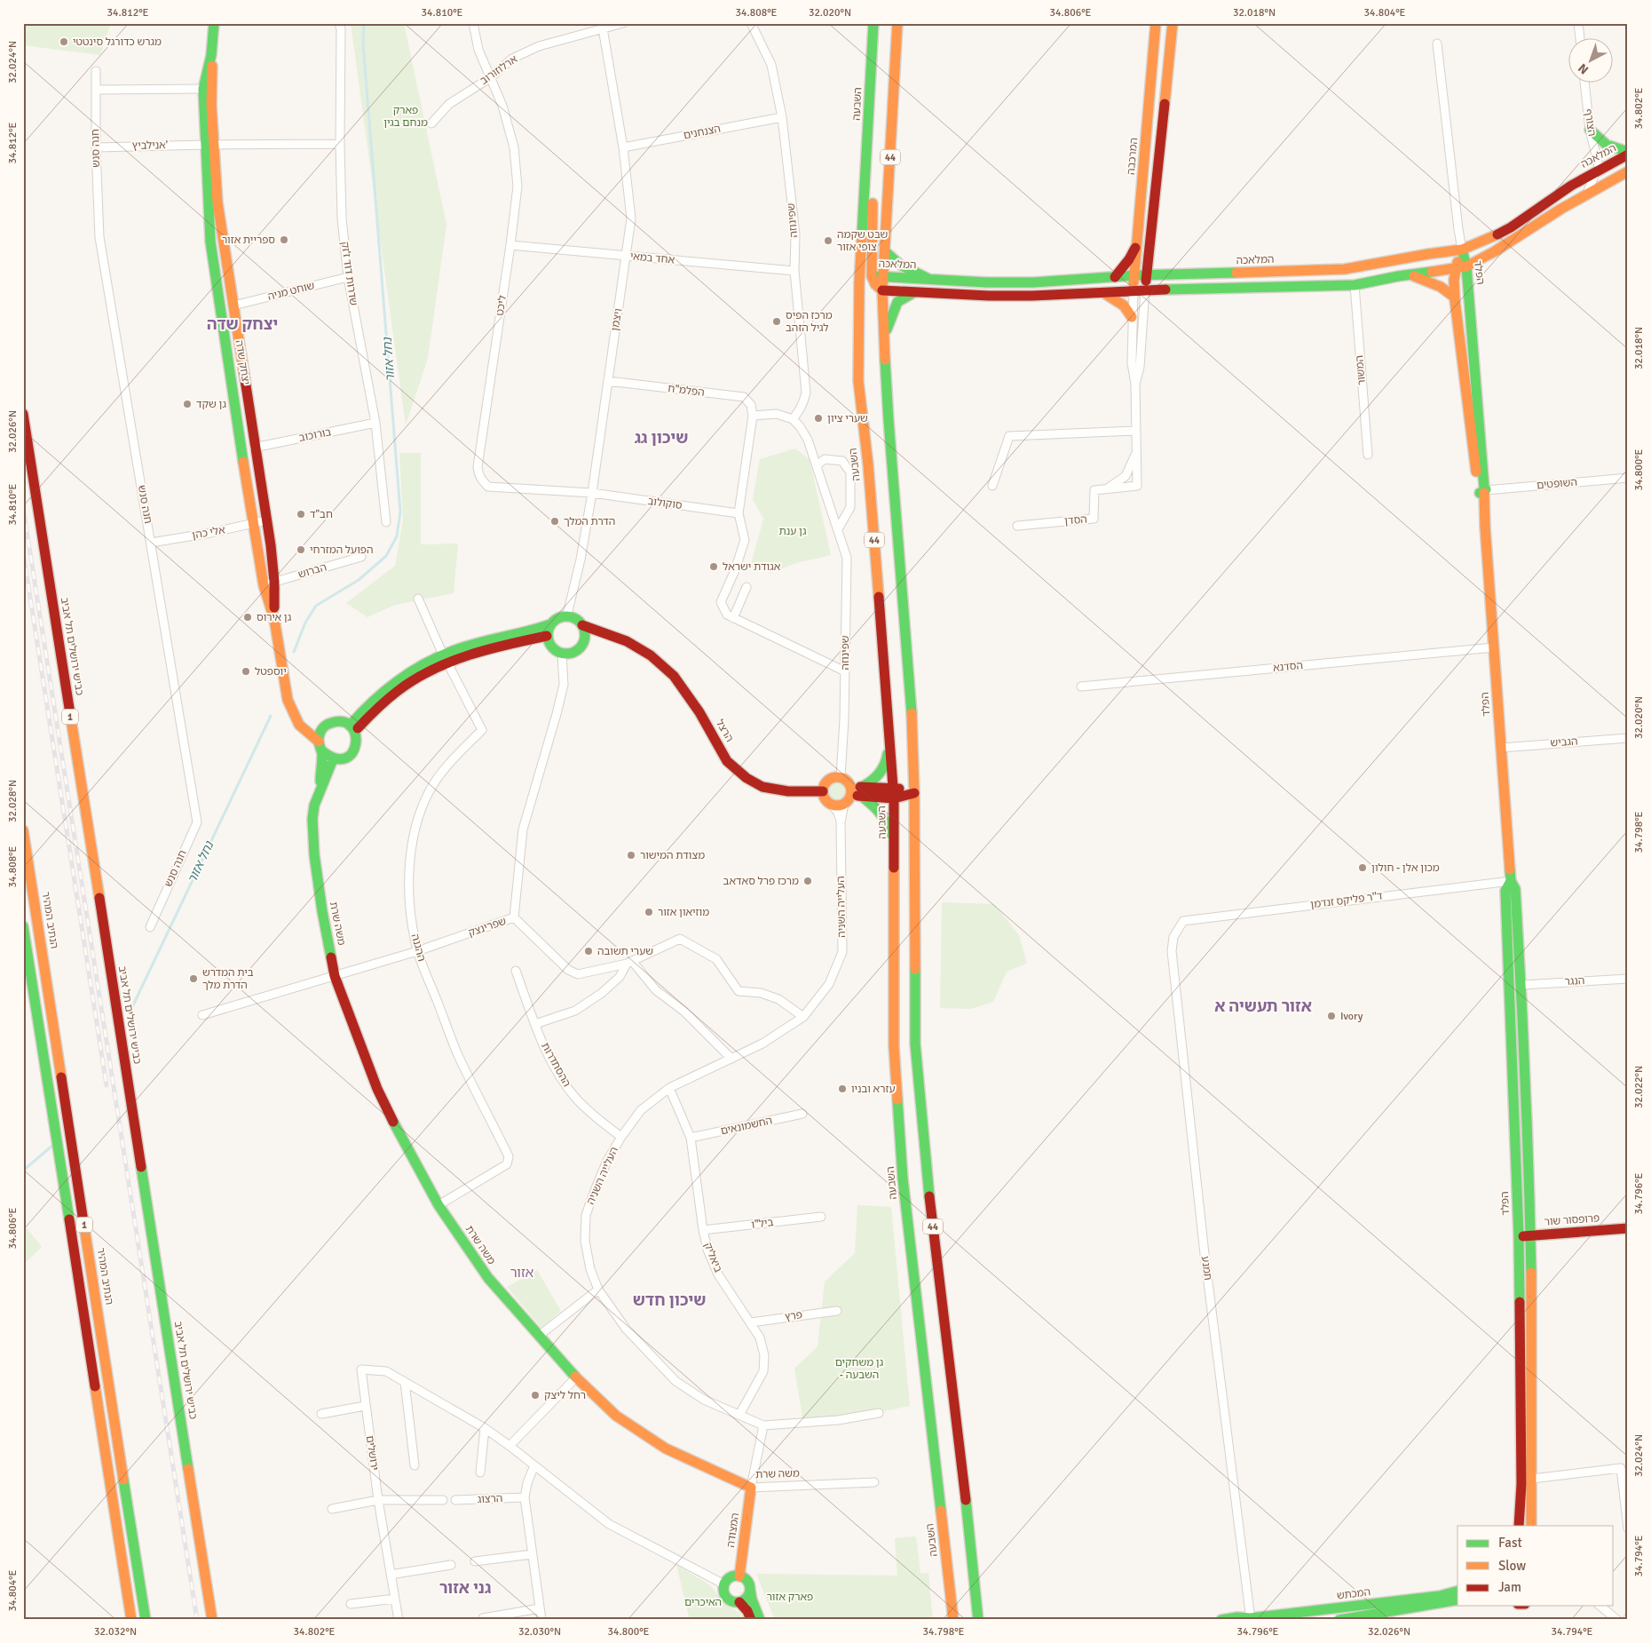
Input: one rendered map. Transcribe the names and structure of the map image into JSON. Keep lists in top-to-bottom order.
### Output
{
  "streets": {
    "main road": [
      "השבעה",
      "המרכבה",
      "המלאכה",
      "44",
      "הפלד",
      "יצחק שדה",
      "כביש ירושלים תל אביב",
      "1",
      "הרצל",
      "הנתיב המהיר",
      "משה שרת",
      "פרופסור שור",
      "המצודה",
      "המכתש"
    ],
    "street": [
      "ארלוזורוב",
      "הצורף",
      "הצנחנים",
      "אנילביץ'",
      "חנה סנש",
      "שפינוזה",
      "אחד במאי",
      "שדרות דוד ז'זק",
      "שוחט מניה",
      "ליכט",
      "ויצמן",
      "המשור",
      "הפלמ\"ח",
      "בורוכוב",
      "השופטים",
      "סוקולוב",
      "הסדן",
      "אלי כהן",
      "הברוש",
      "הסדנא",
      "הגביש",
      "ד''ר פליקס זנדמן",
      "העלייה השניה",
      "שפרינצק",
      "ההגנה",
      "הנגר",
      "ההסתדרות",
      "החשמונאים",
      "ביל\"ו",
      "ביאליק",
      "תמנע",
      "פרץ",
      "ירושלים",
      "הרצוג"
    ]
  },
  "crossings": [
    ["ארלוזורוב", "ליכט"],
    ["ארלוזורוב", "ויצמן"],
    ["השבעה", "המלאכה"],
    ["הצורף", "המלאכה"],
    ["הצנחנים", "שפינוזה"],
    ["הצנחנים", "ויצמן"],
    ["אנילביץ'", "חנה סנש"],
    ["אנילביץ'", "יצחק שדה"],
    ["חנה סנש", "אלי כהן"],
    ["המרכבה", "המלאכה"],
    ["המרכבה", "הסדן"],
    ["המלאכה", "44"],
    ["המלאכה", "הפלד"],
    ["שפינוזה", "אחד במאי"],
    ["שפינוזה", "הרצל"],
    ["שפינוזה", "העלייה השניה"],
    ["אחד במאי", "ליכט"],
    ["אחד במאי", "ויצמן"],
    ["הפלד", "השופטים"],
    ["הפלד", "הסדנא"],
    ["הפלד", "הגביש"],
    ["הפלד", "ד''ר פליקס זנדמן"],
    ["הפלד", "הנגר"],
    ["הפלד", "פרופסור שור"],
    ["שדרות דוד ז'זק", "שוחט מניה"],
    ["שדרות דוד ז'זק", "בורוכוב"],
    ["שוחט מניה", "יצחק שדה"],
    ["ליכט", "ויצמן"],
    ["ליכט", "סוקולוב"],
    ["ויצמן", "הפלמ\"ח"],
    ["ויצמן", "סוקולוב"],
    ["ויצמן", "הרצל"],
    ["ויצמן", "שפרינצק"],
    ["יצחק שדה", "בורוכוב"],
    ["יצחק שדה", "אלי כהן"],
    ["יצחק שדה", "הברוש"],
    ["יצחק שדה", "משה שרת"],
    ["הרצל", "העלייה השניה"],
    ["הרצל", "שפרינצק"],
    ["ד''ר פליקס זנדמן", "תמנע"],
    ["העלייה השניה", "ההסתדרות"],
    ["העלייה השניה", "ביאליק"],
    ["משה שרת", "שפרינצק"],
    ["משה שרת", "ההגנה"],
    ["משה שרת", "המצודה"],
    ["שפרינצק", "ההגנה"],
    ["החשמונאים", "ביאליק"],
    ["ביל\"ו", "ביאליק"],
    ["ביאליק", "פרץ"],
    ["תמנע", "המכתש"]
  ],
  "districts": [
    "יצחק שדה",
    "שיכון גג",
    "אזור תעשיה א",
    "אזור",
    "שיכון חדש",
    "גני אזור"
  ],
  "water": ["נחל אזור"],
  "parks": [
    "פארק מנחם בגין",
    "גן ענת",
    "גן משחקים - השבעה",
    "פארק אזור",
    "האיכרים"
  ],
  "places": [
    "מגרש כדורגל סינטטי",
    "ספריית אזור",
    "שבט שקמה צופי אזור",
    "מרכז הפיס לגיל הזהב",
    "גן שקד",
    "שערי ציון",
    "חב\"ד",
    "הדרת המלך",
    "הפועל המזרחי",
    "אגודת ישראל",
    "גן אירוס",
    "יוספטל",
    "מצודת המישור",
    "מכון אלן - חולון",
    "מרכז פרל סאדאב",
    "מוזיאון אזור",
    "שערי תשובה",
    "בית המדרש הדרת מלך",
    "Ivory",
    "עזרא ובניו",
    "רחל ליצק"
  ],
  "legend": ["Fast", "Slow", "Jam"],
  "north": "bottom left",
  "coordinates": [
    "34.812°E",
    "34.810°E",
    "34.808°E",
    "32.020°N",
    "34.806°E",
    "32.018°N",
    "34.804°E",
    "32.024°N",
    "34.802°E",
    "32.026°N",
    "34.800°E",
    "32.028°N",
    "34.798°E",
    "32.022°N",
    "34.796°E",
    "34.794°E",
    "32.032°N",
    "32.030°N"
  ]
}
